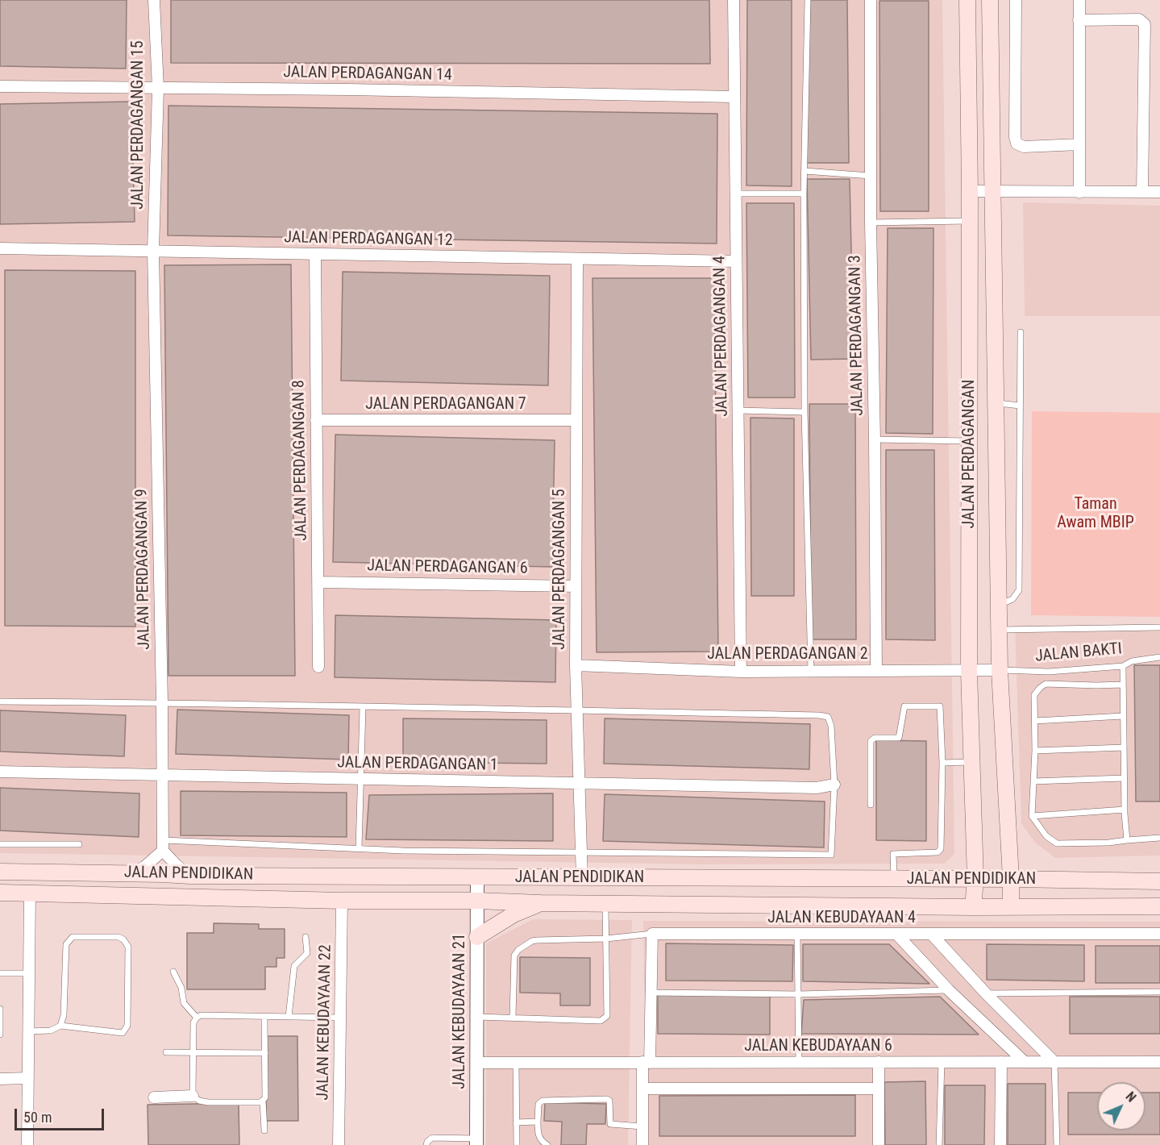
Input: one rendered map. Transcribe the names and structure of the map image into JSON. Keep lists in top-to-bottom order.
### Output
{
  "streets": {
    "main road": ["JALAN PERDAGANGAN", "JALAN PENDIDIKAN"],
    "street": [
      "JALAN PERDAGANGAN 14",
      "JALAN PERDAGANGAN 15",
      "JALAN PERDAGANGAN 12",
      "JALAN PERDAGANGAN 3",
      "JALAN PERDAGANGAN 4",
      "JALAN PERDAGANGAN 7",
      "JALAN PERDAGANGAN 8",
      "JALAN PERDAGANGAN 6",
      "JALAN PERDAGANGAN 9",
      "JALAN PERDAGANGAN 5",
      "JALAN PERDAGANGAN 2",
      "JALAN PERDAGANGAN 1",
      "JALAN KEBUDAYAAN 4",
      "JALAN KEBUDAYAAN 21",
      "JALAN KEBUDAYAAN 22",
      "JALAN KEBUDAYAAN 6"
    ],
    "lane": ["JALAN BAKTI"]
  },
  "crossings": [
    ["JALAN PERDAGANGAN 14", "JALAN PERDAGANGAN 15"],
    ["JALAN PERDAGANGAN 14", "JALAN PERDAGANGAN 4"],
    ["JALAN PERDAGANGAN 15", "JALAN PERDAGANGAN 12"],
    ["JALAN PERDAGANGAN 15", "JALAN PERDAGANGAN 9"],
    ["JALAN PERDAGANGAN 12", "JALAN PERDAGANGAN 4"],
    ["JALAN PERDAGANGAN 12", "JALAN PERDAGANGAN 8"],
    ["JALAN PERDAGANGAN 12", "JALAN PERDAGANGAN 9"],
    ["JALAN PERDAGANGAN 12", "JALAN PERDAGANGAN 5"],
    ["JALAN PERDAGANGAN 3", "JALAN PERDAGANGAN 2"],
    ["JALAN PERDAGANGAN 4", "JALAN PERDAGANGAN 2"],
    ["JALAN PERDAGANGAN 7", "JALAN PERDAGANGAN 8"],
    ["JALAN PERDAGANGAN 7", "JALAN PERDAGANGAN 5"],
    ["JALAN PERDAGANGAN", "JALAN BAKTI"],
    ["JALAN PERDAGANGAN", "JALAN PERDAGANGAN 2"],
    ["JALAN PERDAGANGAN", "JALAN PENDIDIKAN"],
    ["JALAN PERDAGANGAN 8", "JALAN PERDAGANGAN 6"],
    ["JALAN PERDAGANGAN 6", "JALAN PERDAGANGAN 5"],
    ["JALAN PERDAGANGAN 9", "JALAN PERDAGANGAN 1"],
    ["JALAN PERDAGANGAN 5", "JALAN PERDAGANGAN 2"],
    ["JALAN PERDAGANGAN 5", "JALAN PERDAGANGAN 1"],
    ["JALAN PERDAGANGAN 5", "JALAN PENDIDIKAN"],
    ["JALAN BAKTI", "JALAN PERDAGANGAN 2"],
    ["JALAN PENDIDIKAN", "JALAN KEBUDAYAAN 21"],
    ["JALAN PENDIDIKAN", "JALAN KEBUDAYAAN 22"],
    ["JALAN KEBUDAYAAN 21", "JALAN KEBUDAYAAN 6"]
  ],
  "parks": ["Taman Awam MBIP"],
  "scale_bar": "50 m",
  "north": "top right"
}
